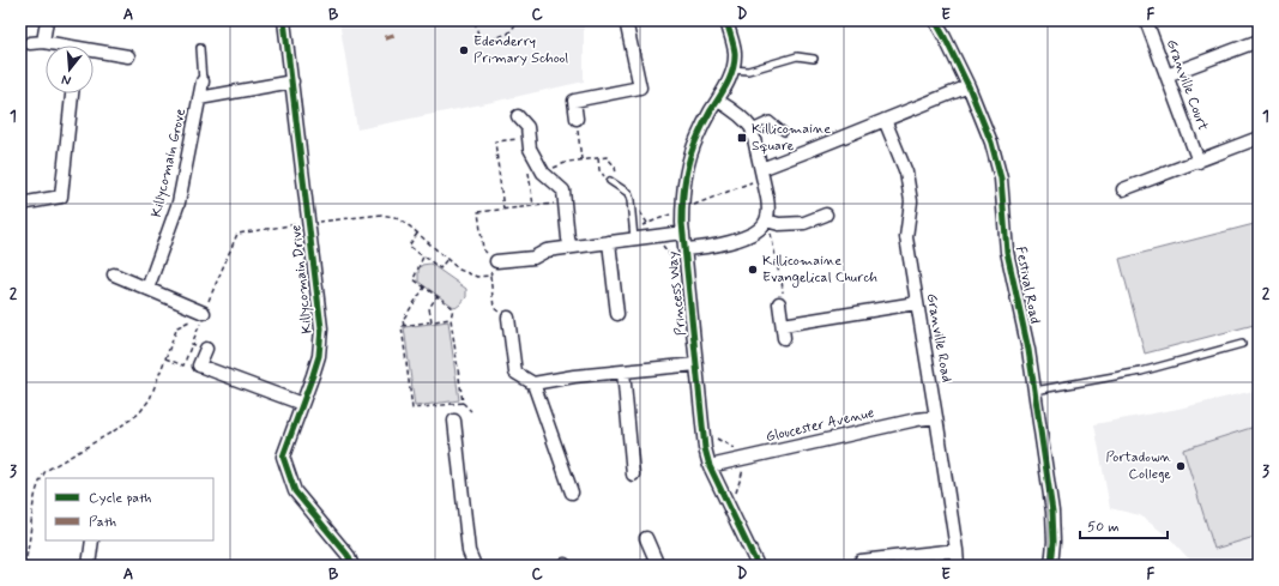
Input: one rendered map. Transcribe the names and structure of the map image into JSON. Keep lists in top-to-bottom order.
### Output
{
  "streets": {
    "street": [
      "Granville Court",
      "Killycomain Grove",
      "Killycomain Drive",
      "Festival Road",
      "Princess Way",
      "Granville Road",
      "Gloucester Avenue"
    ]
  },
  "crossings": [
    ["Killycomain Grove", "Killycomain Drive"],
    ["Princess Way", "Gloucester Avenue"],
    ["Granville Road", "Gloucester Avenue"]
  ],
  "places": {
    "other": ["Edenderry Primary School", "Killicomaine Evangelical Church", "Portadown College"],
    "transit": ["Killicomaine Square"]
  },
  "legend": ["Cycle path", "Path"],
  "scale_bar": "50 m",
  "north": "bottom",
  "grid": {
    "columns": [
      "A",
      "B",
      "C",
      "D",
      "E",
      "F"
    ],
    "rows": ["1", "2", "3"]
  }
}
